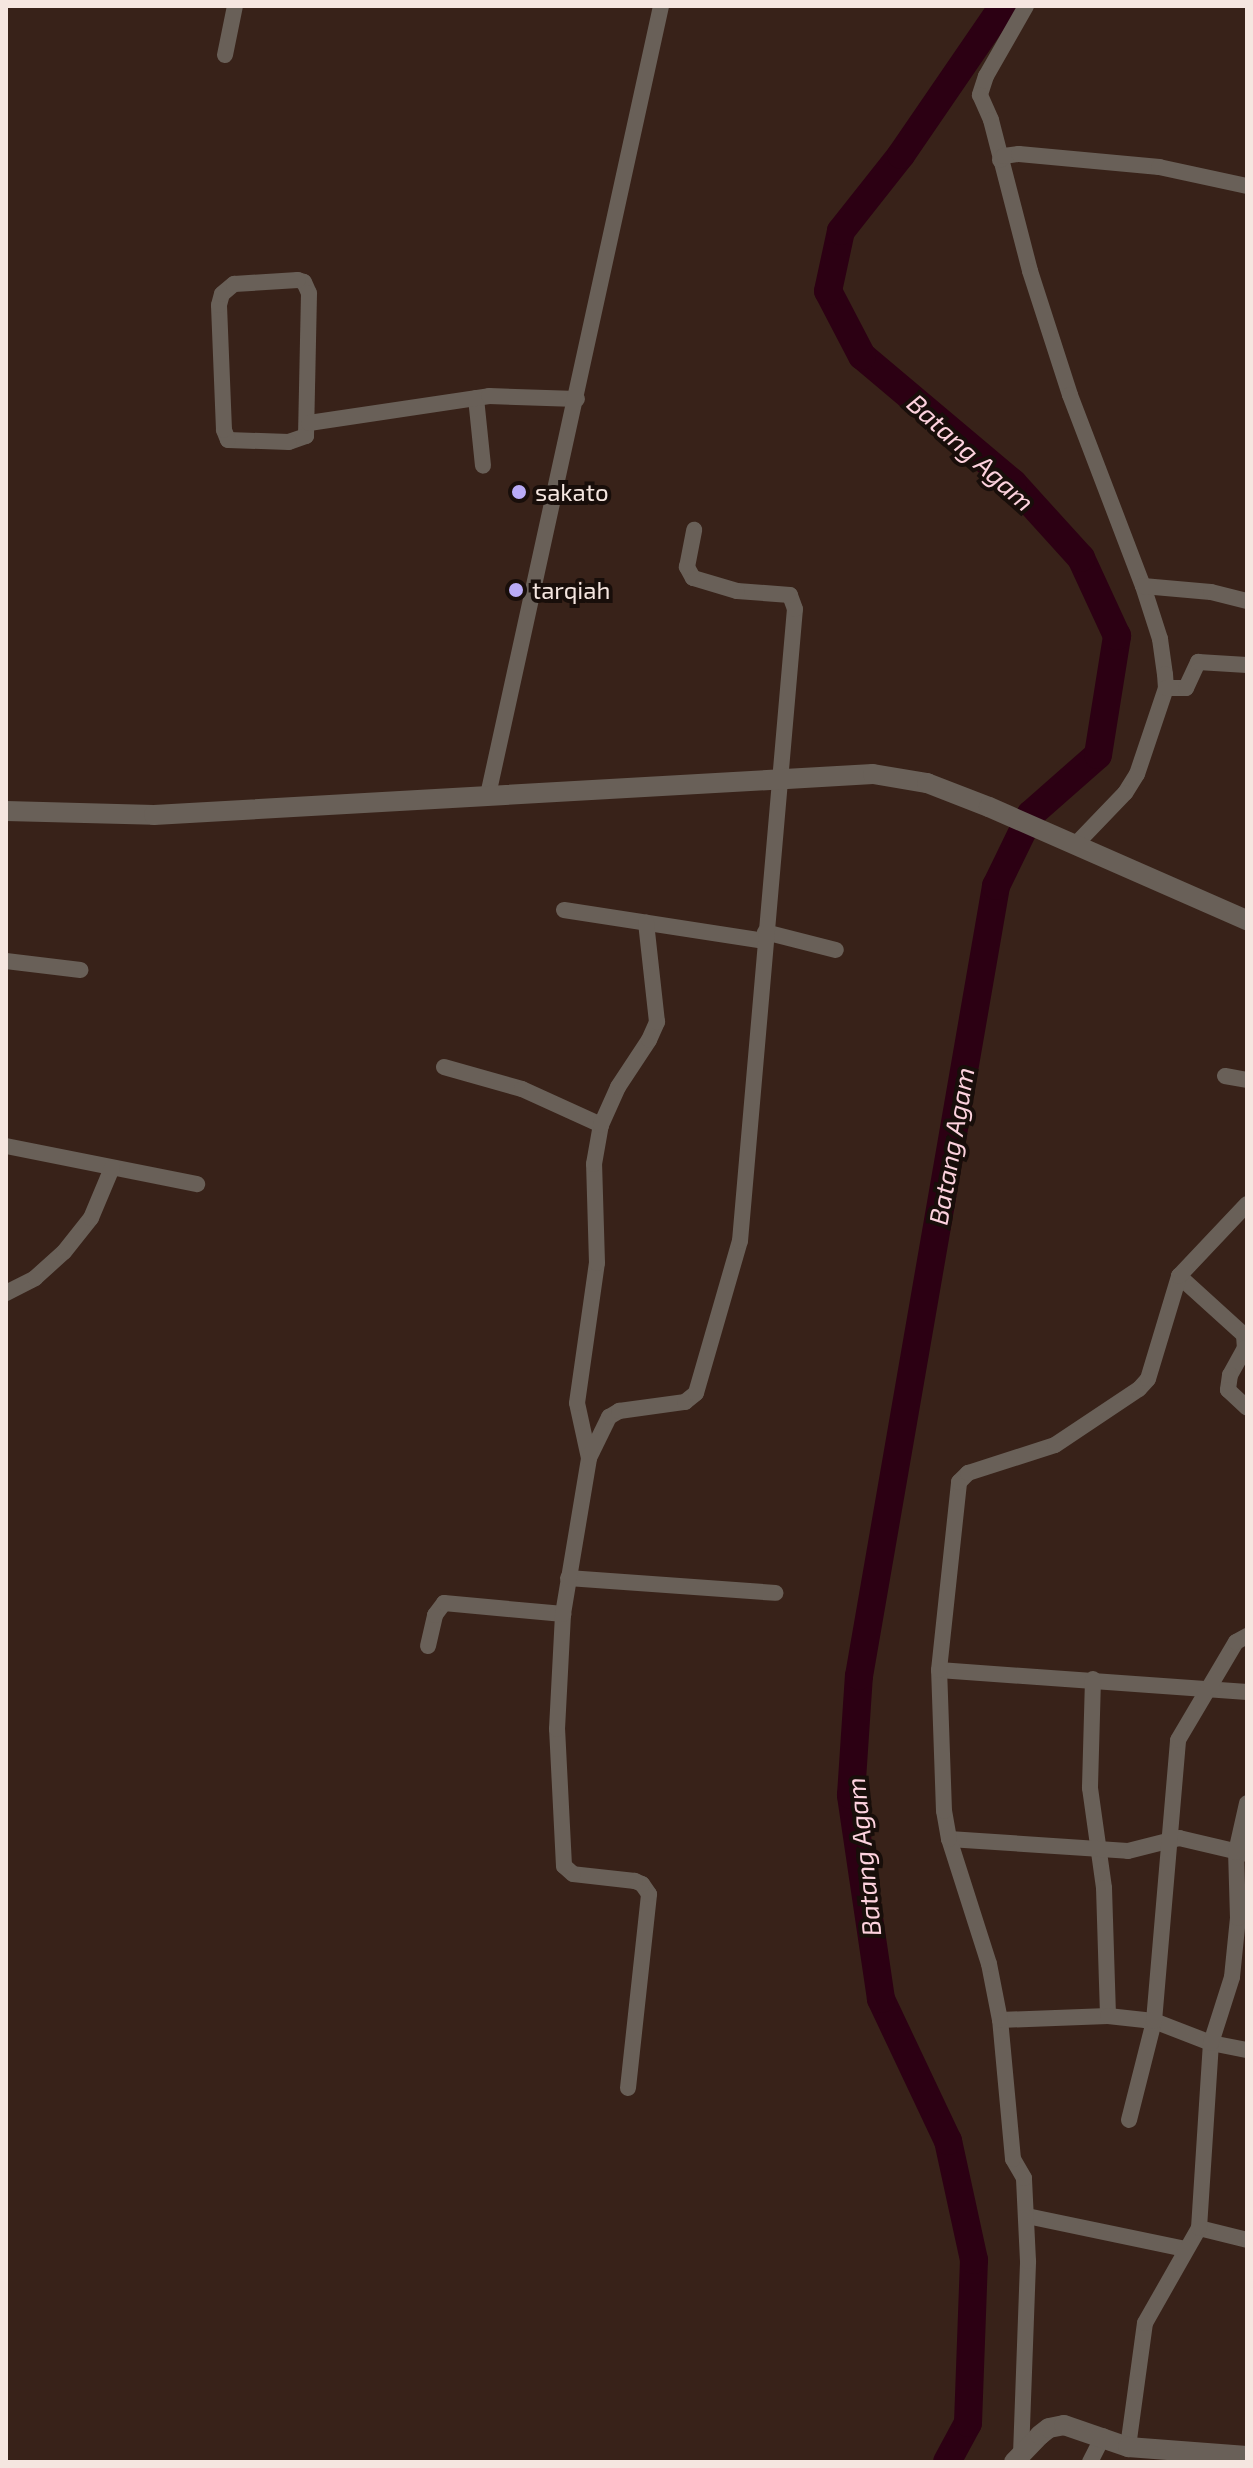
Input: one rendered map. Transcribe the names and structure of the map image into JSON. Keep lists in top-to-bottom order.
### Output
{
  "water": ["Batang Agam"],
  "places": ["sakato", "tarqiah"]
}
